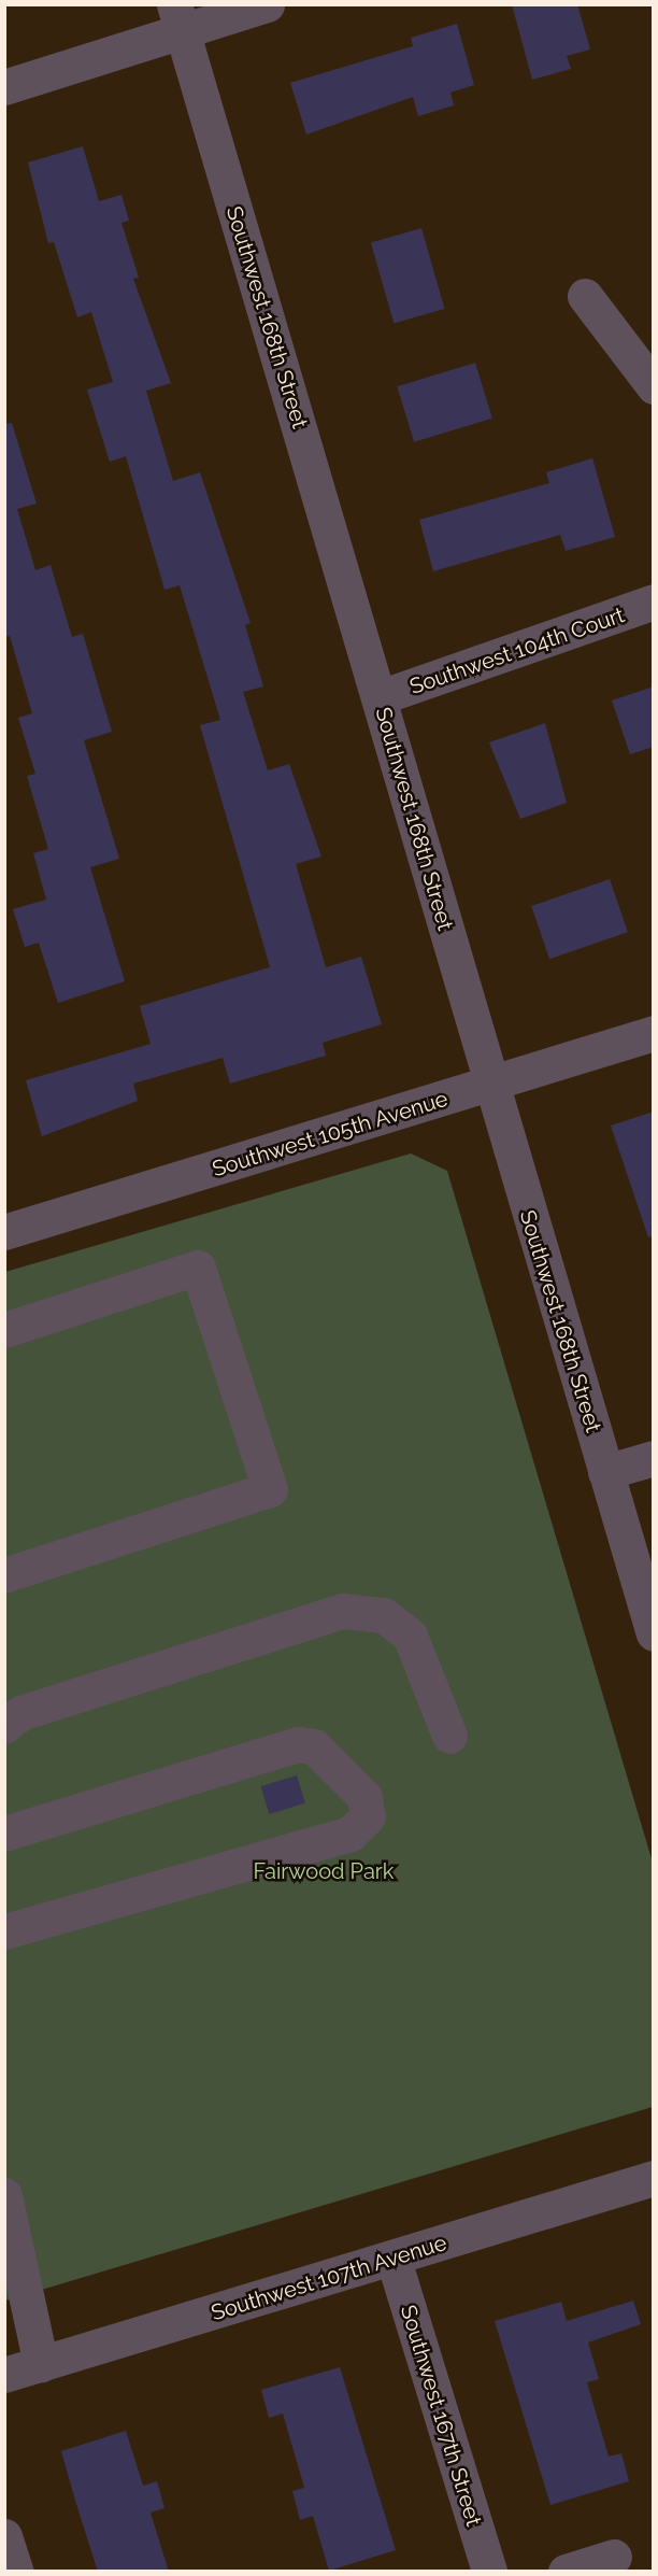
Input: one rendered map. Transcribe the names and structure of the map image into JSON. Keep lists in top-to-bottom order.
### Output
{
  "streets": {
    "street": [
      "Southwest 168th Street",
      "Southwest 104th Court",
      "Southwest 105th Avenue",
      "Southwest 107th Avenue",
      "Southwest 167th Street"
    ]
  },
  "crossings": [
    ["Southwest 168th Street", "Southwest 104th Court"],
    ["Southwest 168th Street", "Southwest 105th Avenue"],
    ["Southwest 107th Avenue", "Southwest 167th Street"]
  ],
  "parks": ["Fairwood Park"]
}
